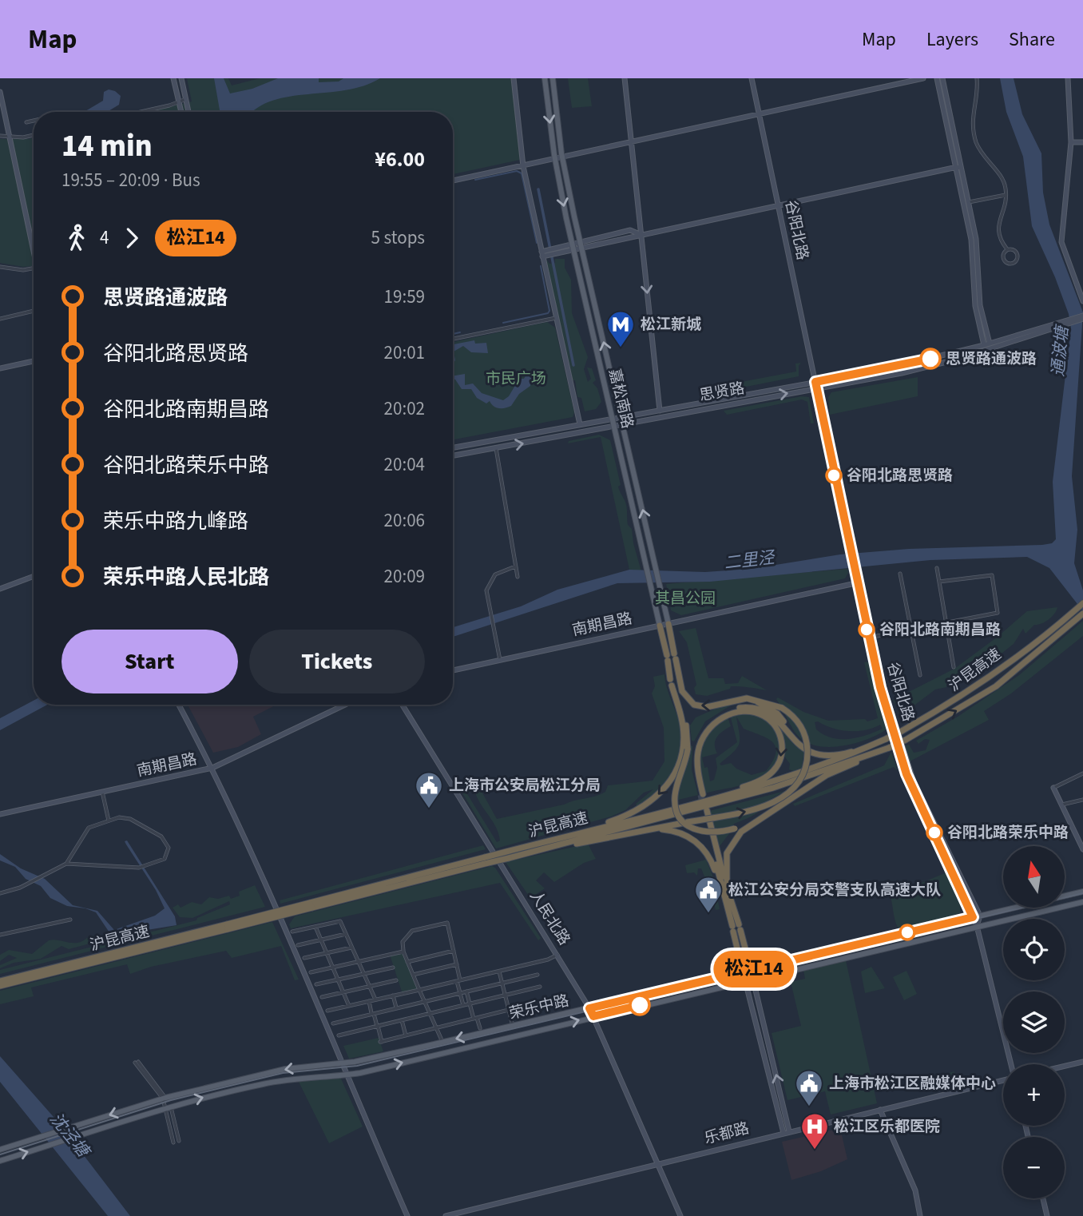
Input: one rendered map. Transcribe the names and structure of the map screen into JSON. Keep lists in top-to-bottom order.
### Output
{
  "streets": {
    "highway": ["沪昆高速"],
    "main road": [
      "谷阳北路",
      "思贤路",
      "嘉松南路",
      "南期昌路",
      "人民北路",
      "荣乐中路",
      "乐都路"
    ]
  },
  "crossings": [
    ["谷阳北路", "思贤路"],
    ["谷阳北路", "南期昌路"],
    ["谷阳北路", "荣乐中路"],
    ["思贤路", "嘉松南路"],
    ["嘉松南路", "南期昌路"],
    ["人民北路", "荣乐中路"],
    ["人民北路", "乐都路"]
  ],
  "water": ["通波塘", "二里泾", "沈泾塘"],
  "parks": ["市民广场", "其昌公园"],
  "places": {
    "metro station": ["松江新城"],
    "other": [
      "思贤路通波路",
      "谷阳北路思贤路",
      "谷阳北路南期昌路",
      "谷阳北路荣乐中路"
    ],
    "public building": ["上海市公安局松江分局", "松江公安分局交警支队高速大队", "上海市松江区融媒体中心"],
    "hospital": ["松江区乐都医院"]
  },
  "lines": ["bus line 松江14"],
  "north": "top",
  "page": {
    "header": "Map",
    "nav": ["Map", "Layers", "Share"],
    "on_map": "松江14",
    "heading": ["14 min", "19:55 – 20:09 · Bus", "¥6.00"],
    "legs": ["4", "松江14", "5 stops"],
    "list": [
      {
        "name": "思贤路通波路",
        "value": "19:59"
      },
      {
        "name": "谷阳北路思贤路",
        "value": "20:01"
      },
      {
        "name": "谷阳北路南期昌路",
        "value": "20:02"
      },
      {
        "name": "谷阳北路荣乐中路",
        "value": "20:04"
      },
      {
        "name": "荣乐中路九峰路",
        "value": "20:06"
      },
      {
        "name": "荣乐中路人民北路",
        "value": "20:09"
      }
    ],
    "buttons": ["Start", "Tickets"],
    "map_buttons": ["+", "−"]
  }
}
